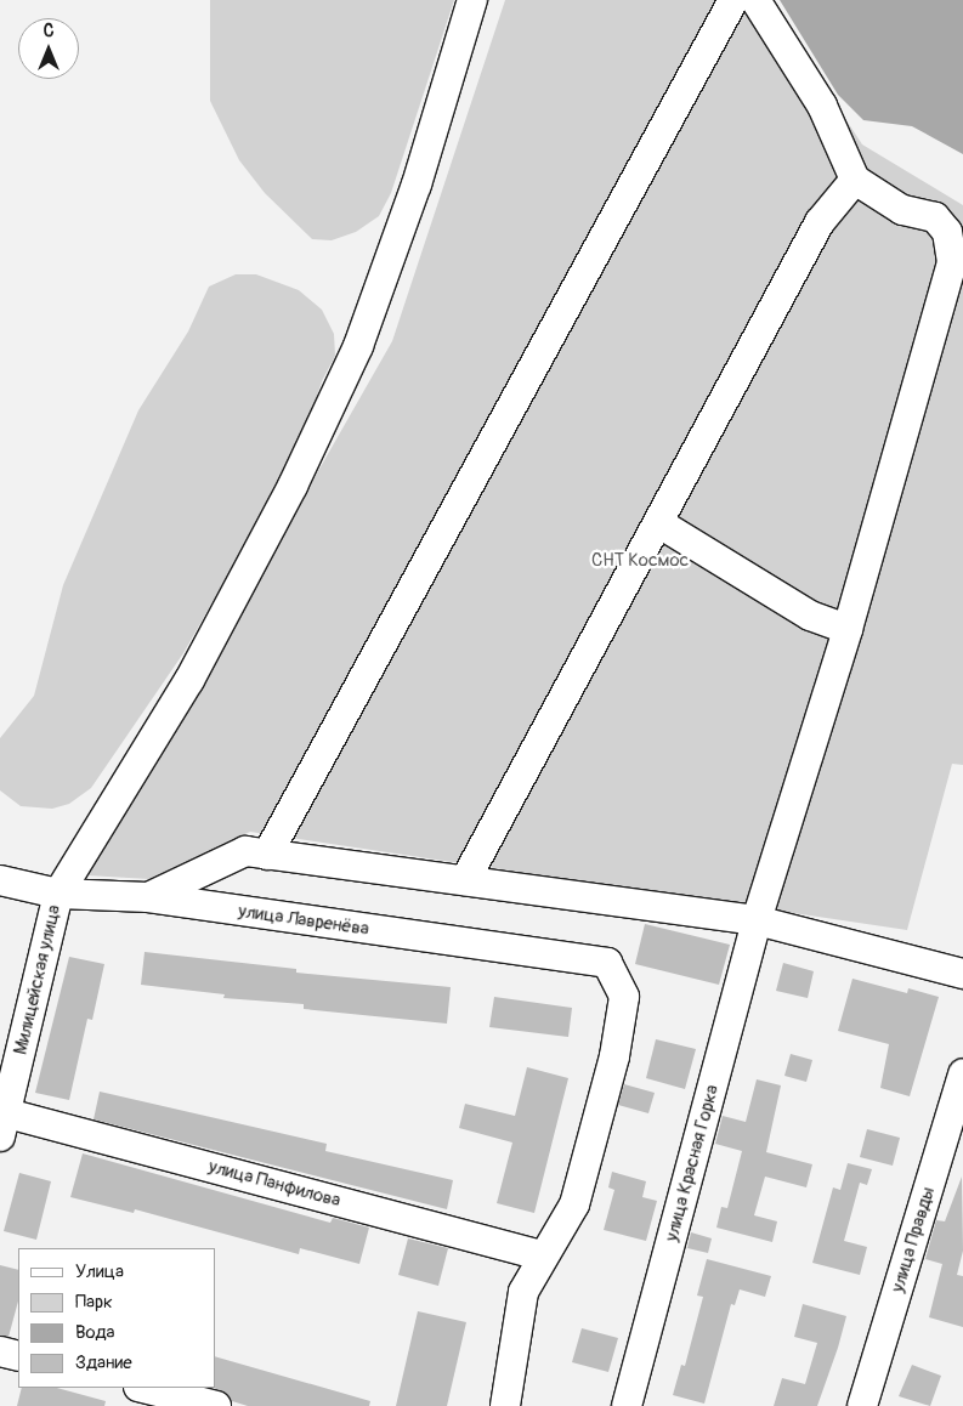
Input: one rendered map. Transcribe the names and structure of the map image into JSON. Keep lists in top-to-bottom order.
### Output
{
  "streets": {
    "street": [
      "улица Лавренёва",
      "Милицейская улица",
      "улица Красная Горка",
      "улица Панфилова",
      "улица Правды"
    ]
  },
  "crossings": [
    ["улица Лавренёва", "Милицейская улица"],
    ["улица Лавренёва", "улица Панфилова"],
    ["Милицейская улица", "улица Панфилова"]
  ],
  "parks": ["СНТ Космос"],
  "legend": [
    "Улица",
    "Парк",
    "Вода",
    "Здание"
  ],
  "north": "top"
}
